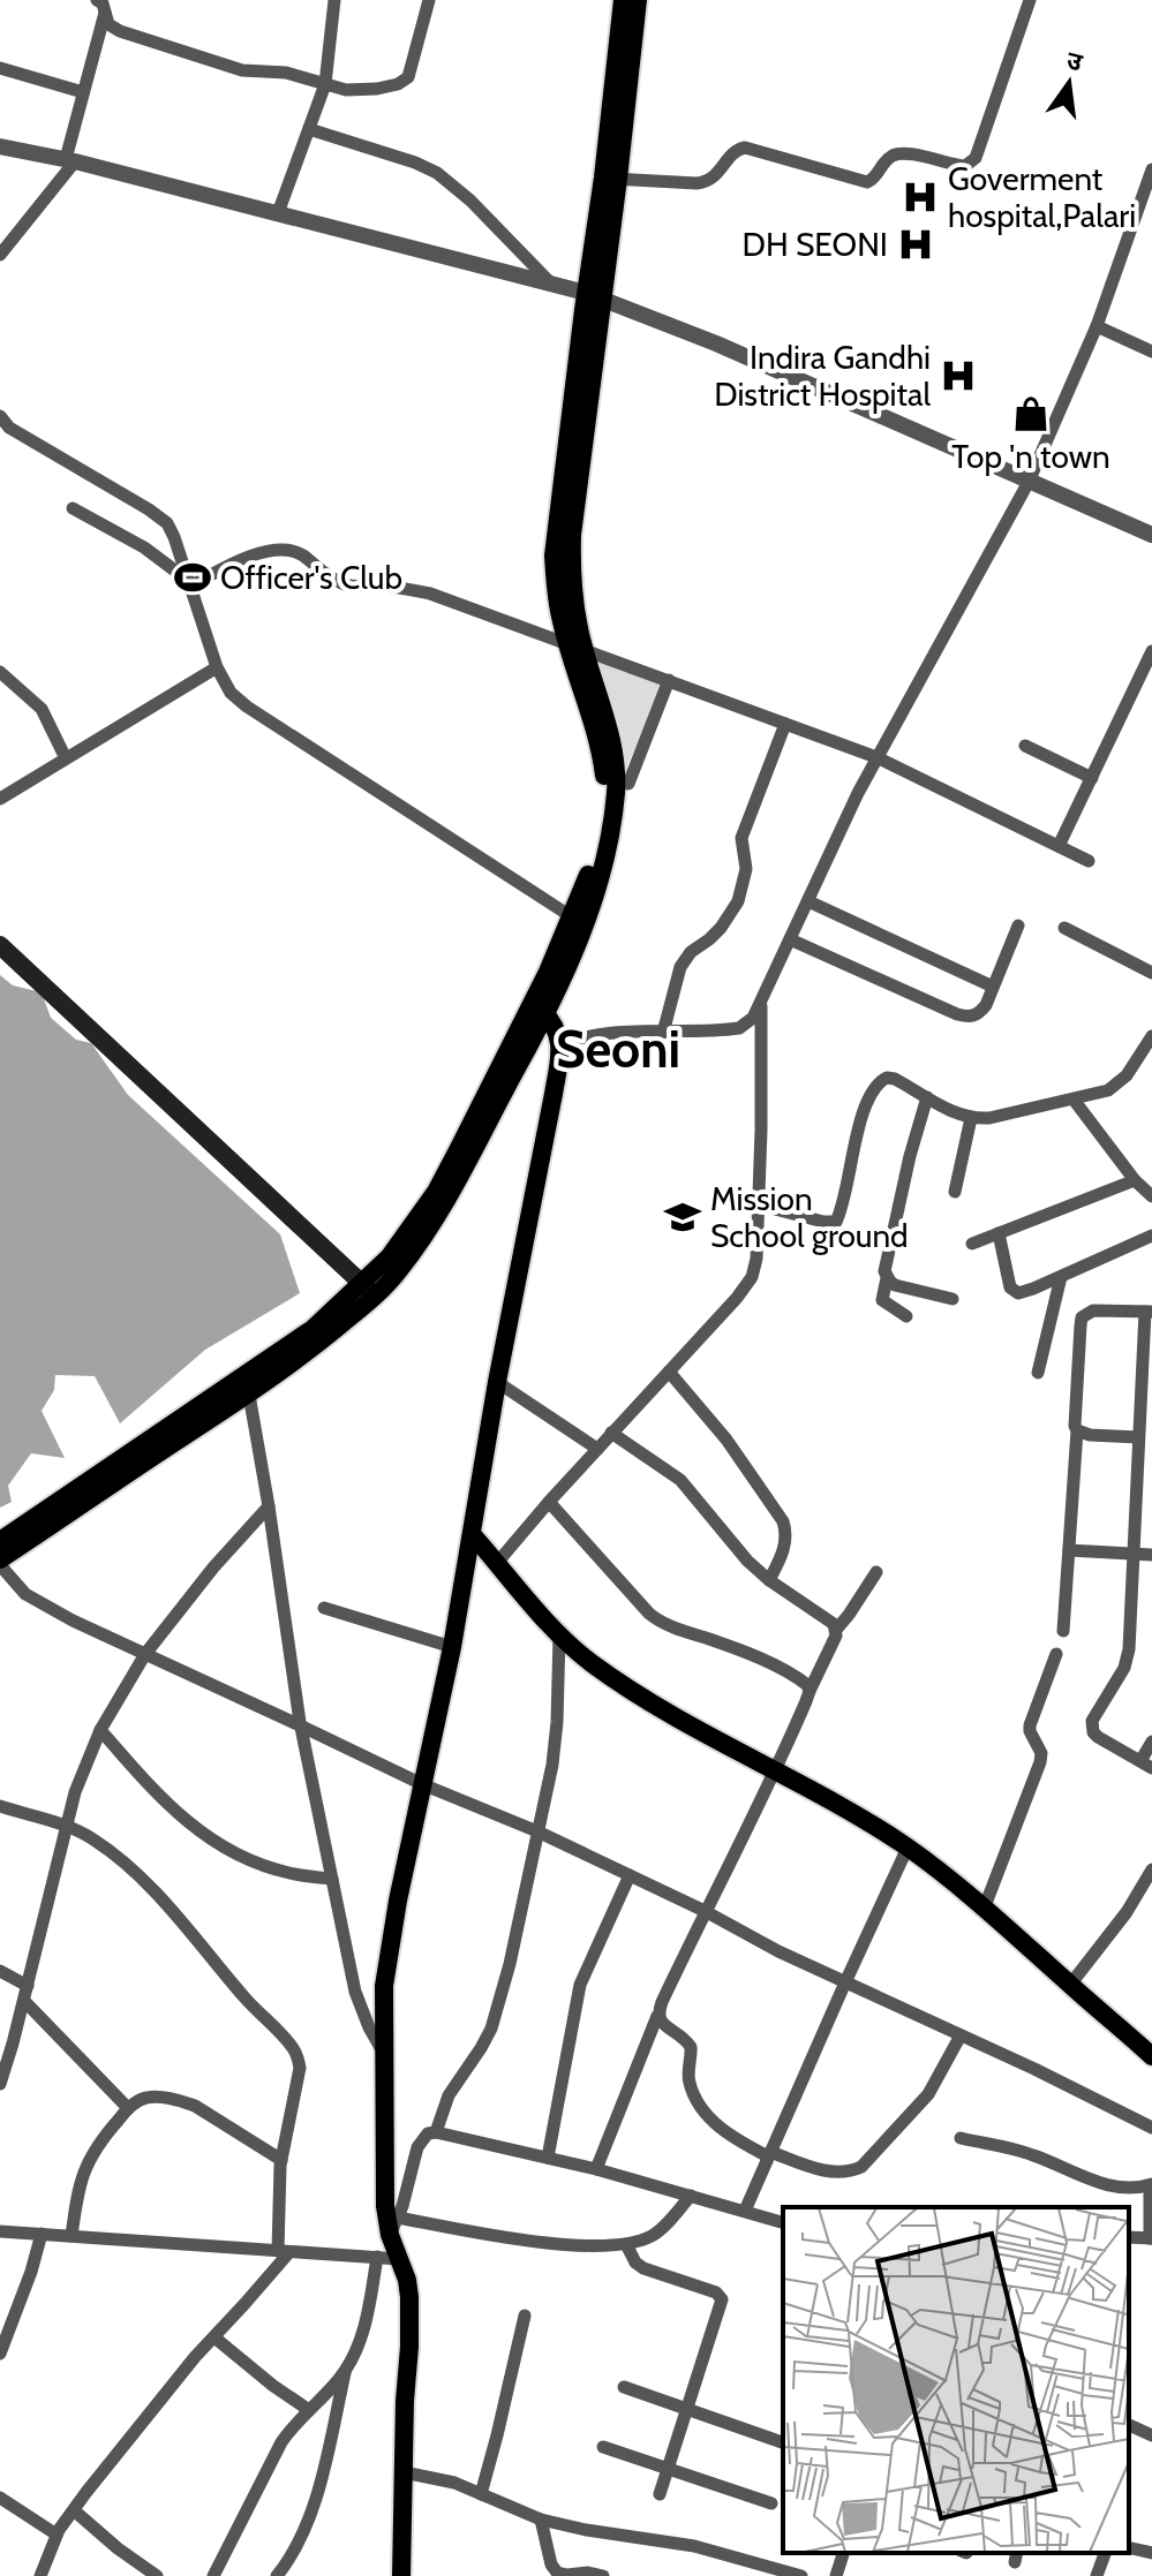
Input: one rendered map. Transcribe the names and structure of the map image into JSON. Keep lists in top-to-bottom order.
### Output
{
  "districts": ["Seoni"],
  "places": {
    "hospital": ["Goverment hospital,Palari", "DH SEONI", "Indira Gandhi District Hospital"],
    "shop": ["Top 'n town"],
    "sports": ["Officer's Club"],
    "school or university": ["Mission School ground"]
  },
  "north": "top"
}
